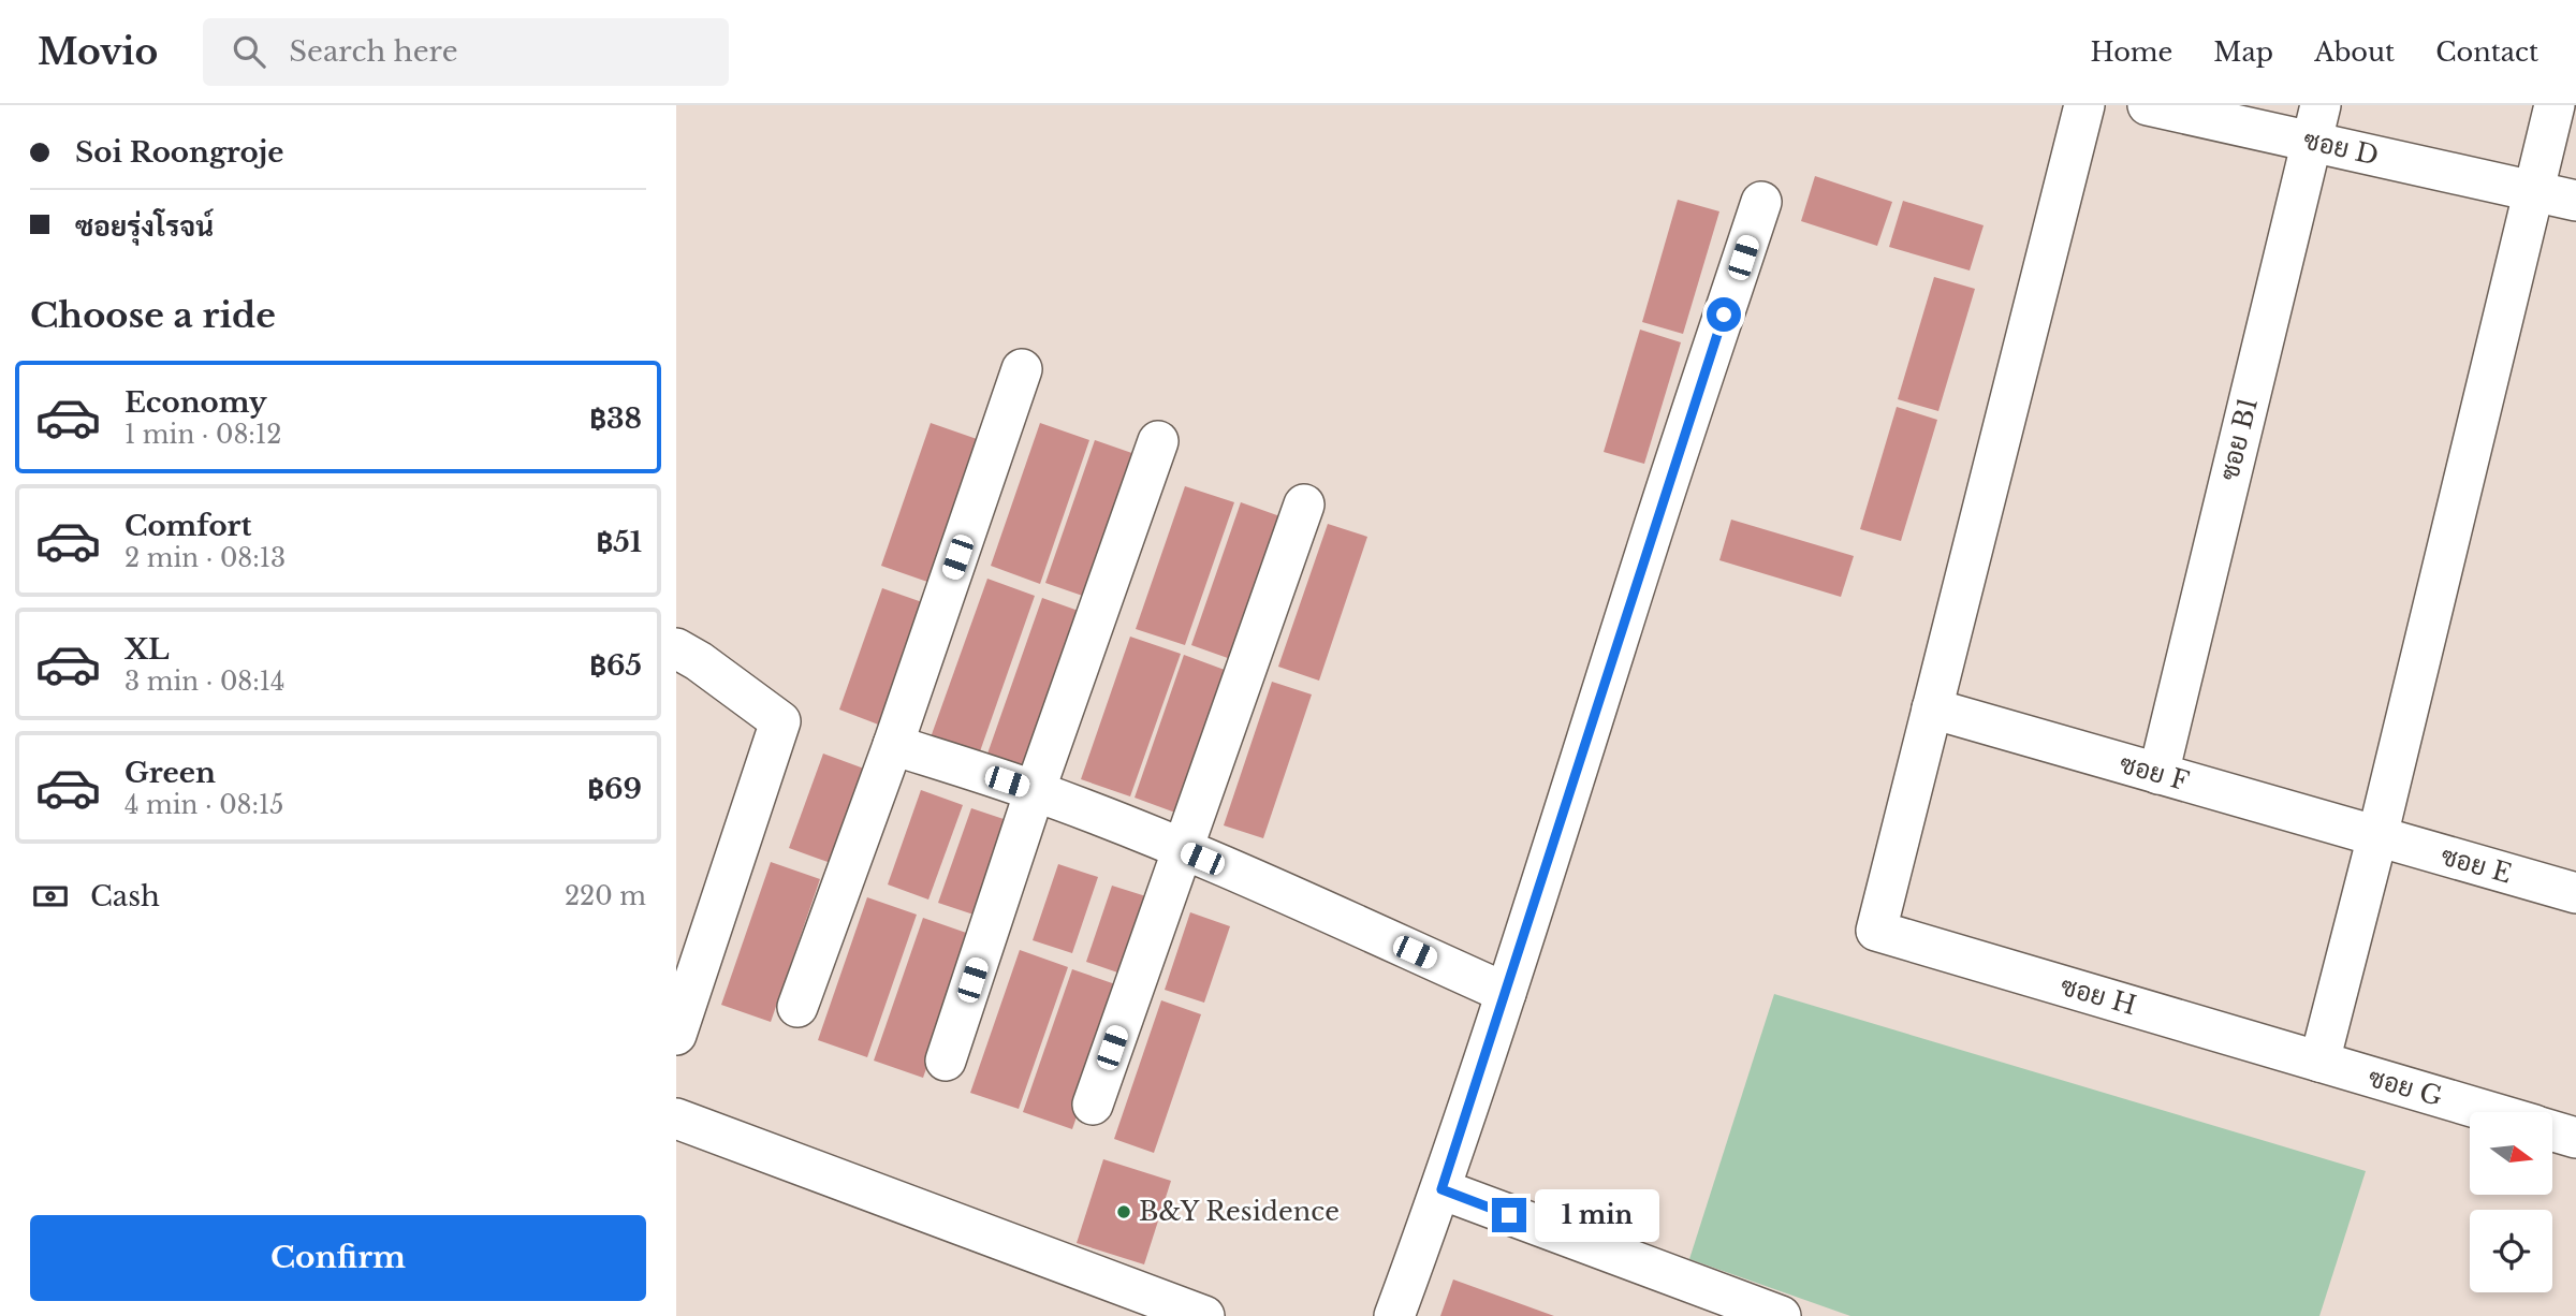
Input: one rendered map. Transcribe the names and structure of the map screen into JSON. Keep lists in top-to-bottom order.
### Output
{
  "streets": {
    "street": [
      "ซอย D",
      "ซอย B1",
      "ซอย F",
      "ซอย E",
      "ซอย H",
      "ซอย G"
    ]
  },
  "crossings": [
    ["ซอย D", "ซอย B1"],
    ["ซอย B1", "ซอย F"],
    ["ซอย F", "ซอย E"],
    ["ซอย F", "ซอย H"],
    ["ซอย H", "ซอย G"]
  ],
  "places": ["B&Y Residence"],
  "north": "right",
  "page": {
    "header": "Movio",
    "search": "Search here",
    "nav": [
      "Home",
      "Map",
      "About",
      "Contact"
    ],
    "banner": ["Soi Roongroje", "ซอยรุ่งโรจน์"],
    "heading": "Choose a ride",
    "list": [
      {
        "name": "Economy",
        "note": "1 min · 08:12",
        "value": "฿38"
      },
      {
        "name": "Comfort",
        "note": "2 min · 08:13",
        "value": "฿51"
      },
      {
        "name": "XL",
        "note": "3 min · 08:14",
        "value": "฿65"
      },
      {
        "name": "Green",
        "note": "4 min · 08:15",
        "value": "฿69"
      }
    ],
    "pay": ["Cash", "220 m"],
    "bubble": "1 min",
    "buttons": "Confirm"
  }
}
